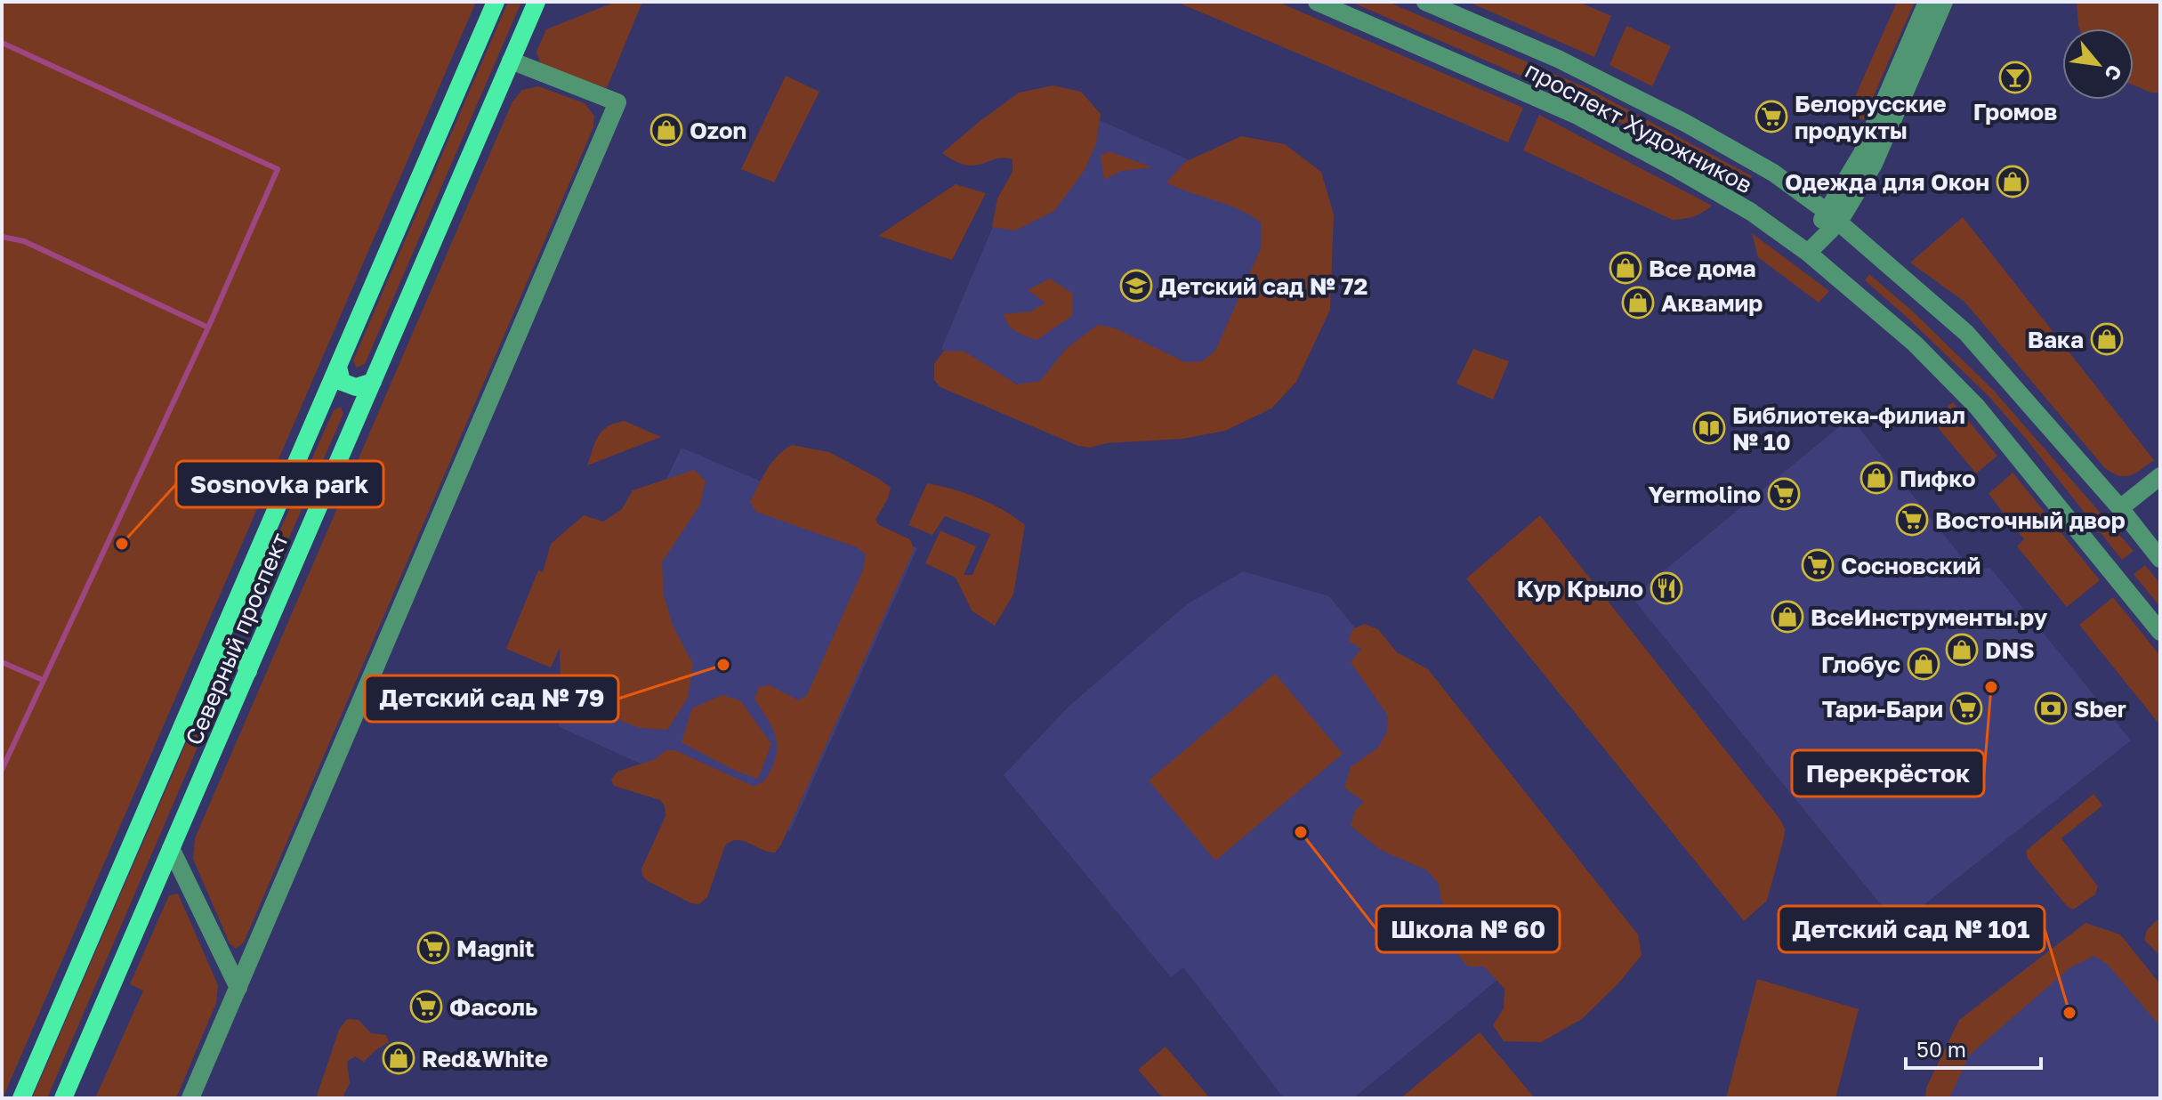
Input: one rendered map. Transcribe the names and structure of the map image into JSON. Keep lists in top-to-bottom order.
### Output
{
  "streets": {
    "main road": ["Северный проспект"],
    "street": ["проспект Художников"]
  },
  "places": {
    "bar": ["Громов"],
    "supermarket": [
      "Белорусские продукты",
      "Yermolino",
      "Восточный двор",
      "Сосновский",
      "Тари-Бари",
      "Magnit",
      "Фасоль"
    ],
    "shop": [
      "Ozon",
      "Одежда для Окон",
      "Все дома",
      "Аквамир",
      "Вака",
      "Пифко",
      "ВсеИнструменты.ру",
      "DNS",
      "Глобус",
      "Red&White"
    ],
    "school or university": ["Детский сад № 72"],
    "library": ["Библиотека-филиал № 10"],
    "other": [
      "Sosnovka park",
      "Детский сад № 79",
      "Перекрёсток",
      "Школа № 60",
      "Детский сад № 101"
    ],
    "restaurant": ["Кур Крыло"],
    "bank": ["Sber"]
  },
  "scale_bar": "50 m",
  "north": "bottom right"
}
